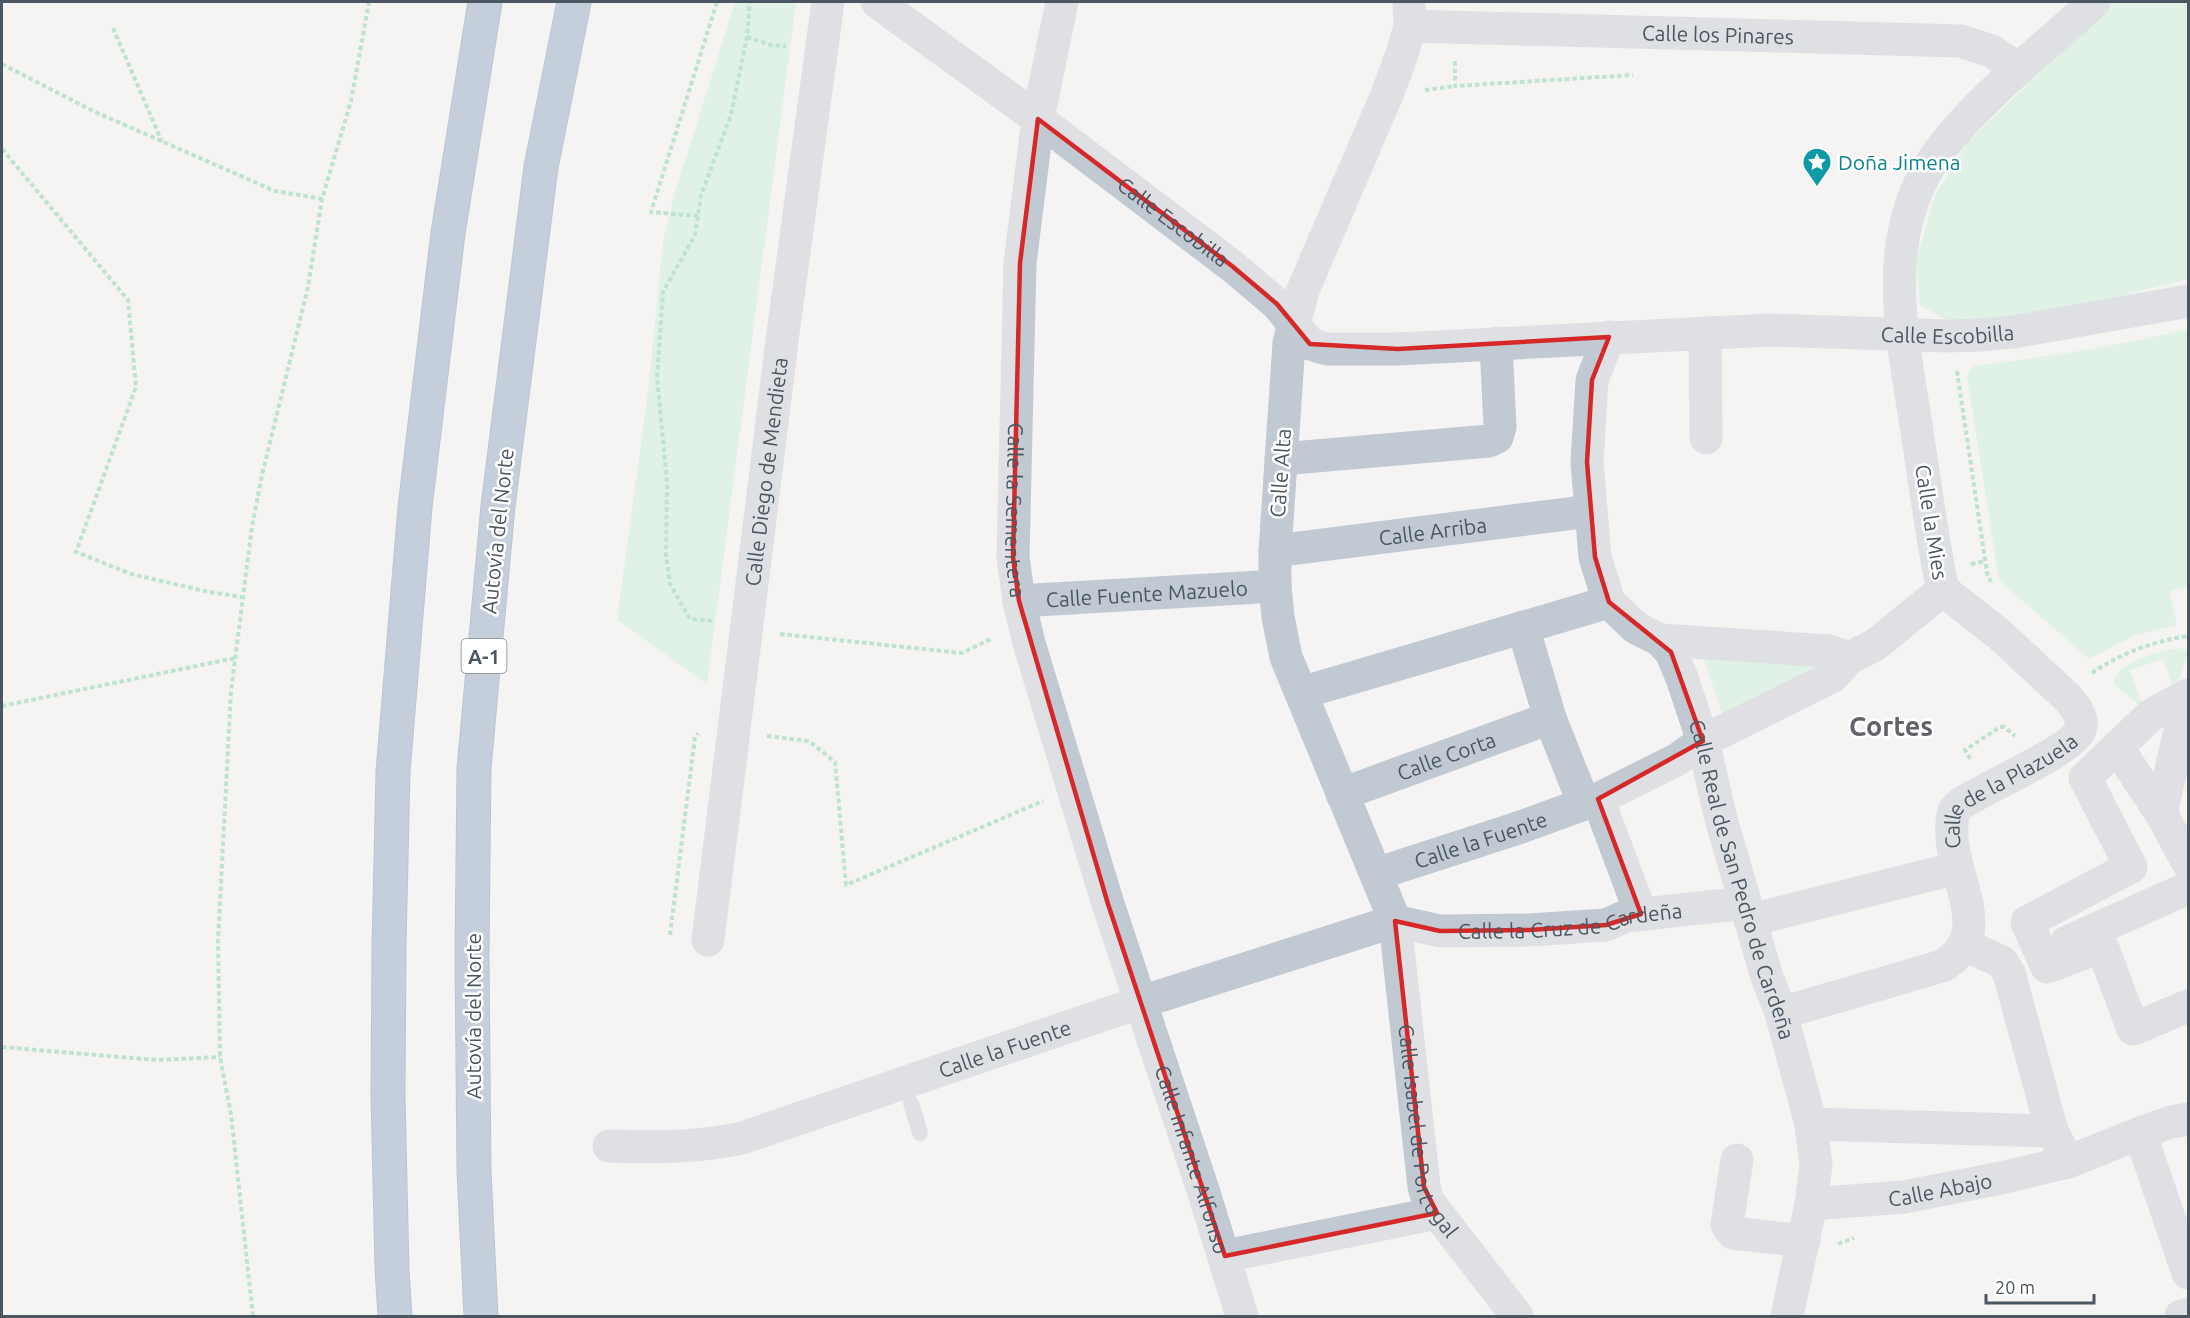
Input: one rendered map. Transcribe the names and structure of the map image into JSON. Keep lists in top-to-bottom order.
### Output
{
  "streets": {
    "highway": ["Autovía del Norte", "A-1"],
    "street": [
      "Calle los Pinares",
      "Calle Escobilla",
      "Calle Diego de Mendieta",
      "Calle Alta",
      "Calle la Sementera",
      "Calle la Mies",
      "Calle Arriba",
      "Calle Fuente Mazuelo",
      "Calle Corta",
      "Calle de la Plazuela",
      "Calle la Fuente",
      "Calle Real de San Pedro de Cardeña",
      "Calle la Cruz de Cardeña",
      "Calle Isabel de Portugal",
      "Calle Infante Alfonso",
      "Calle Abajo"
    ]
  },
  "crossings": [
    ["Calle los Pinares", "Calle Alta"],
    ["Calle los Pinares", "Calle la Mies"],
    ["Calle Escobilla", "Calle Alta"],
    ["Calle Escobilla", "Calle la Sementera"],
    ["Calle Escobilla", "Calle la Mies"],
    ["Calle Escobilla", "Calle Real de San Pedro de Cardeña"],
    ["Calle Alta", "Calle Arriba"],
    ["Calle Alta", "Calle Fuente Mazuelo"],
    ["Calle Alta", "Calle Corta"],
    ["Calle Alta", "Calle la Fuente"],
    ["Calle Alta", "Calle la Cruz de Cardeña"],
    ["Calle Alta", "Calle Isabel de Portugal"],
    ["Calle la Sementera", "Calle Fuente Mazuelo"],
    ["Calle la Sementera", "Calle la Fuente"],
    ["Calle la Sementera", "Calle Infante Alfonso"],
    ["Calle la Mies", "Calle de la Plazuela"],
    ["Calle la Mies", "Calle la Fuente"],
    ["Calle Arriba", "Calle Real de San Pedro de Cardeña"],
    ["Calle de la Plazuela", "Calle Real de San Pedro de Cardeña"],
    ["Calle de la Plazuela", "Calle la Cruz de Cardeña"],
    ["Calle la Fuente", "Calle Real de San Pedro de Cardeña"],
    ["Calle la Fuente", "Calle la Cruz de Cardeña"],
    ["Calle la Fuente", "Calle Isabel de Portugal"],
    ["Calle la Fuente", "Calle Infante Alfonso"],
    ["Calle Real de San Pedro de Cardeña", "Calle la Cruz de Cardeña"],
    ["Calle Real de San Pedro de Cardeña", "Calle Abajo"],
    ["Calle la Cruz de Cardeña", "Calle Isabel de Portugal"]
  ],
  "districts": ["Cortes"],
  "places": {
    "place": ["Doña Jimena"]
  },
  "scale_bar": "20 m"
}
